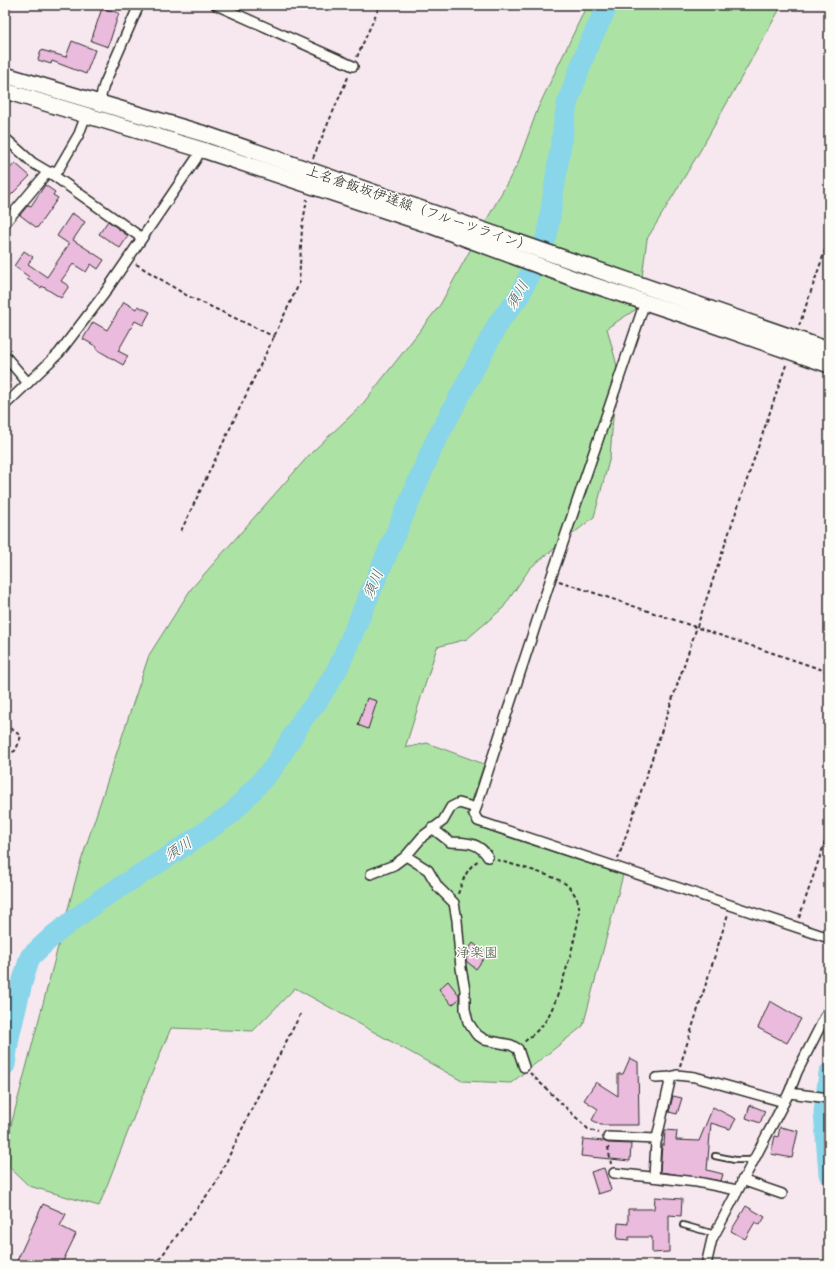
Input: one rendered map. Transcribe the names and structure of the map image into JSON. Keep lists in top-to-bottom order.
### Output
{
  "streets": {
    "main road": ["上名倉飯坂伊達線（フルーツライン）"]
  },
  "water": ["須川"],
  "parks": ["浄楽園"]
}
